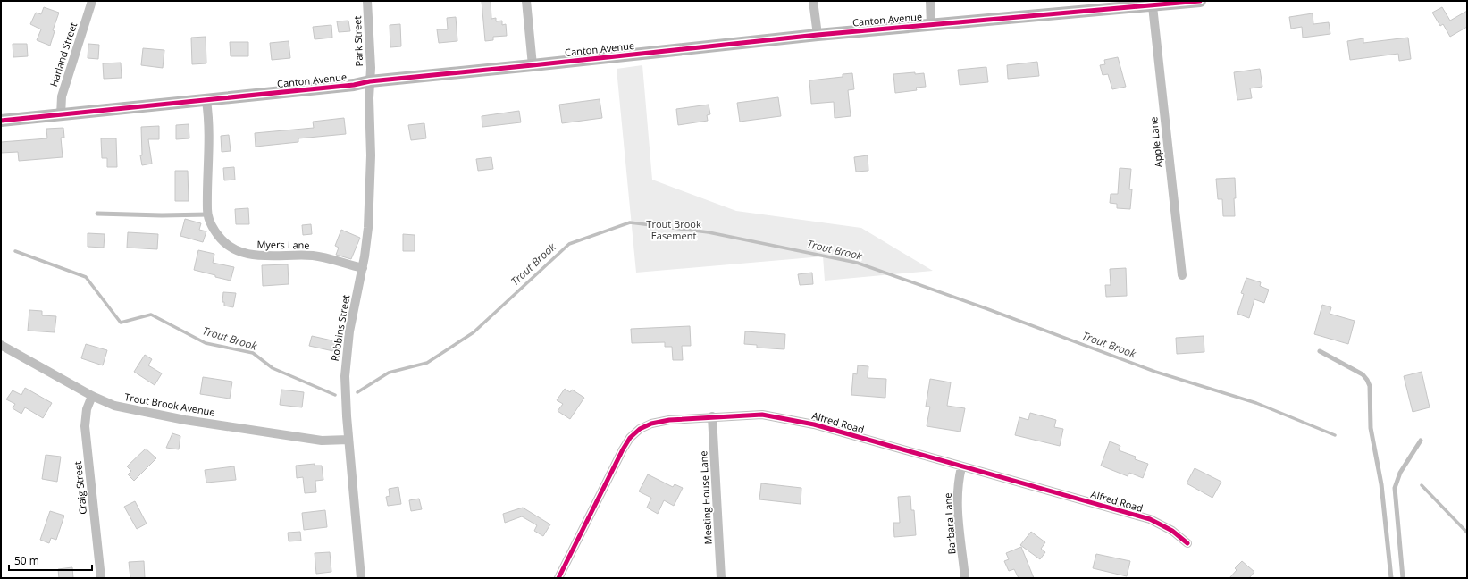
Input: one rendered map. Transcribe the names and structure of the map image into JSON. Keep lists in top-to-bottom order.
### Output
{
  "streets": {
    "main road": ["Canton Avenue"],
    "street": [
      "Park Street",
      "Harland Street",
      "Apple Lane",
      "Myers Lane",
      "Robbins Street",
      "Trout Brook Avenue",
      "Alfred Road",
      "Craig Street",
      "Meeting House Lane",
      "Barbara Lane"
    ]
  },
  "crossings": [
    ["Canton Avenue", "Park Street"],
    ["Canton Avenue", "Harland Street"],
    ["Canton Avenue", "Apple Lane"],
    ["Canton Avenue", "Myers Lane"],
    ["Canton Avenue", "Robbins Street"],
    ["Park Street", "Robbins Street"],
    ["Myers Lane", "Robbins Street"],
    ["Robbins Street", "Trout Brook Avenue"],
    ["Trout Brook Avenue", "Craig Street"],
    ["Alfred Road", "Meeting House Lane"],
    ["Alfred Road", "Barbara Lane"]
  ],
  "water": ["Trout Brook"],
  "parks": ["Trout Brook Easement"],
  "scale_bar": "50 m"
}
